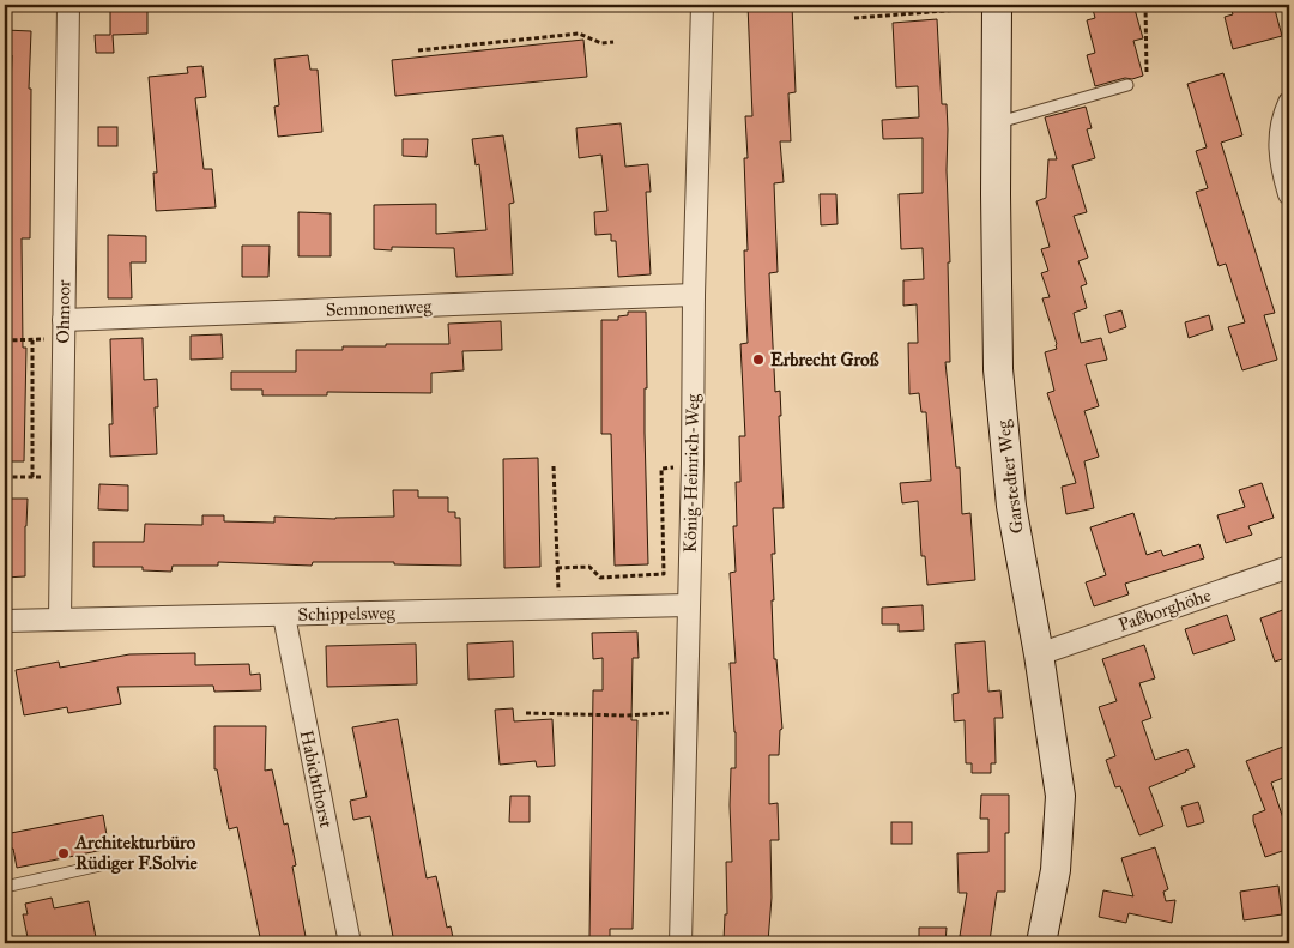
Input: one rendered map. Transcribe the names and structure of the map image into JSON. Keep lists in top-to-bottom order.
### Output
{
  "streets": {
    "main road": ["Garstedter Weg"],
    "street": [
      "Semnonenweg",
      "Ohmoor",
      "König-Heinrich-Weg",
      "Paßborghöhe",
      "Schippelsweg",
      "Habichthorst"
    ]
  },
  "crossings": [
    ["Semnonenweg", "Ohmoor"],
    ["Semnonenweg", "König-Heinrich-Weg"],
    ["Ohmoor", "Schippelsweg"],
    ["König-Heinrich-Weg", "Schippelsweg"],
    ["Garstedter Weg", "Paßborghöhe"],
    ["Schippelsweg", "Habichthorst"]
  ],
  "places": ["Erbrecht Groß", "Architekturbüro Rüdiger F.Solvie"]
}
